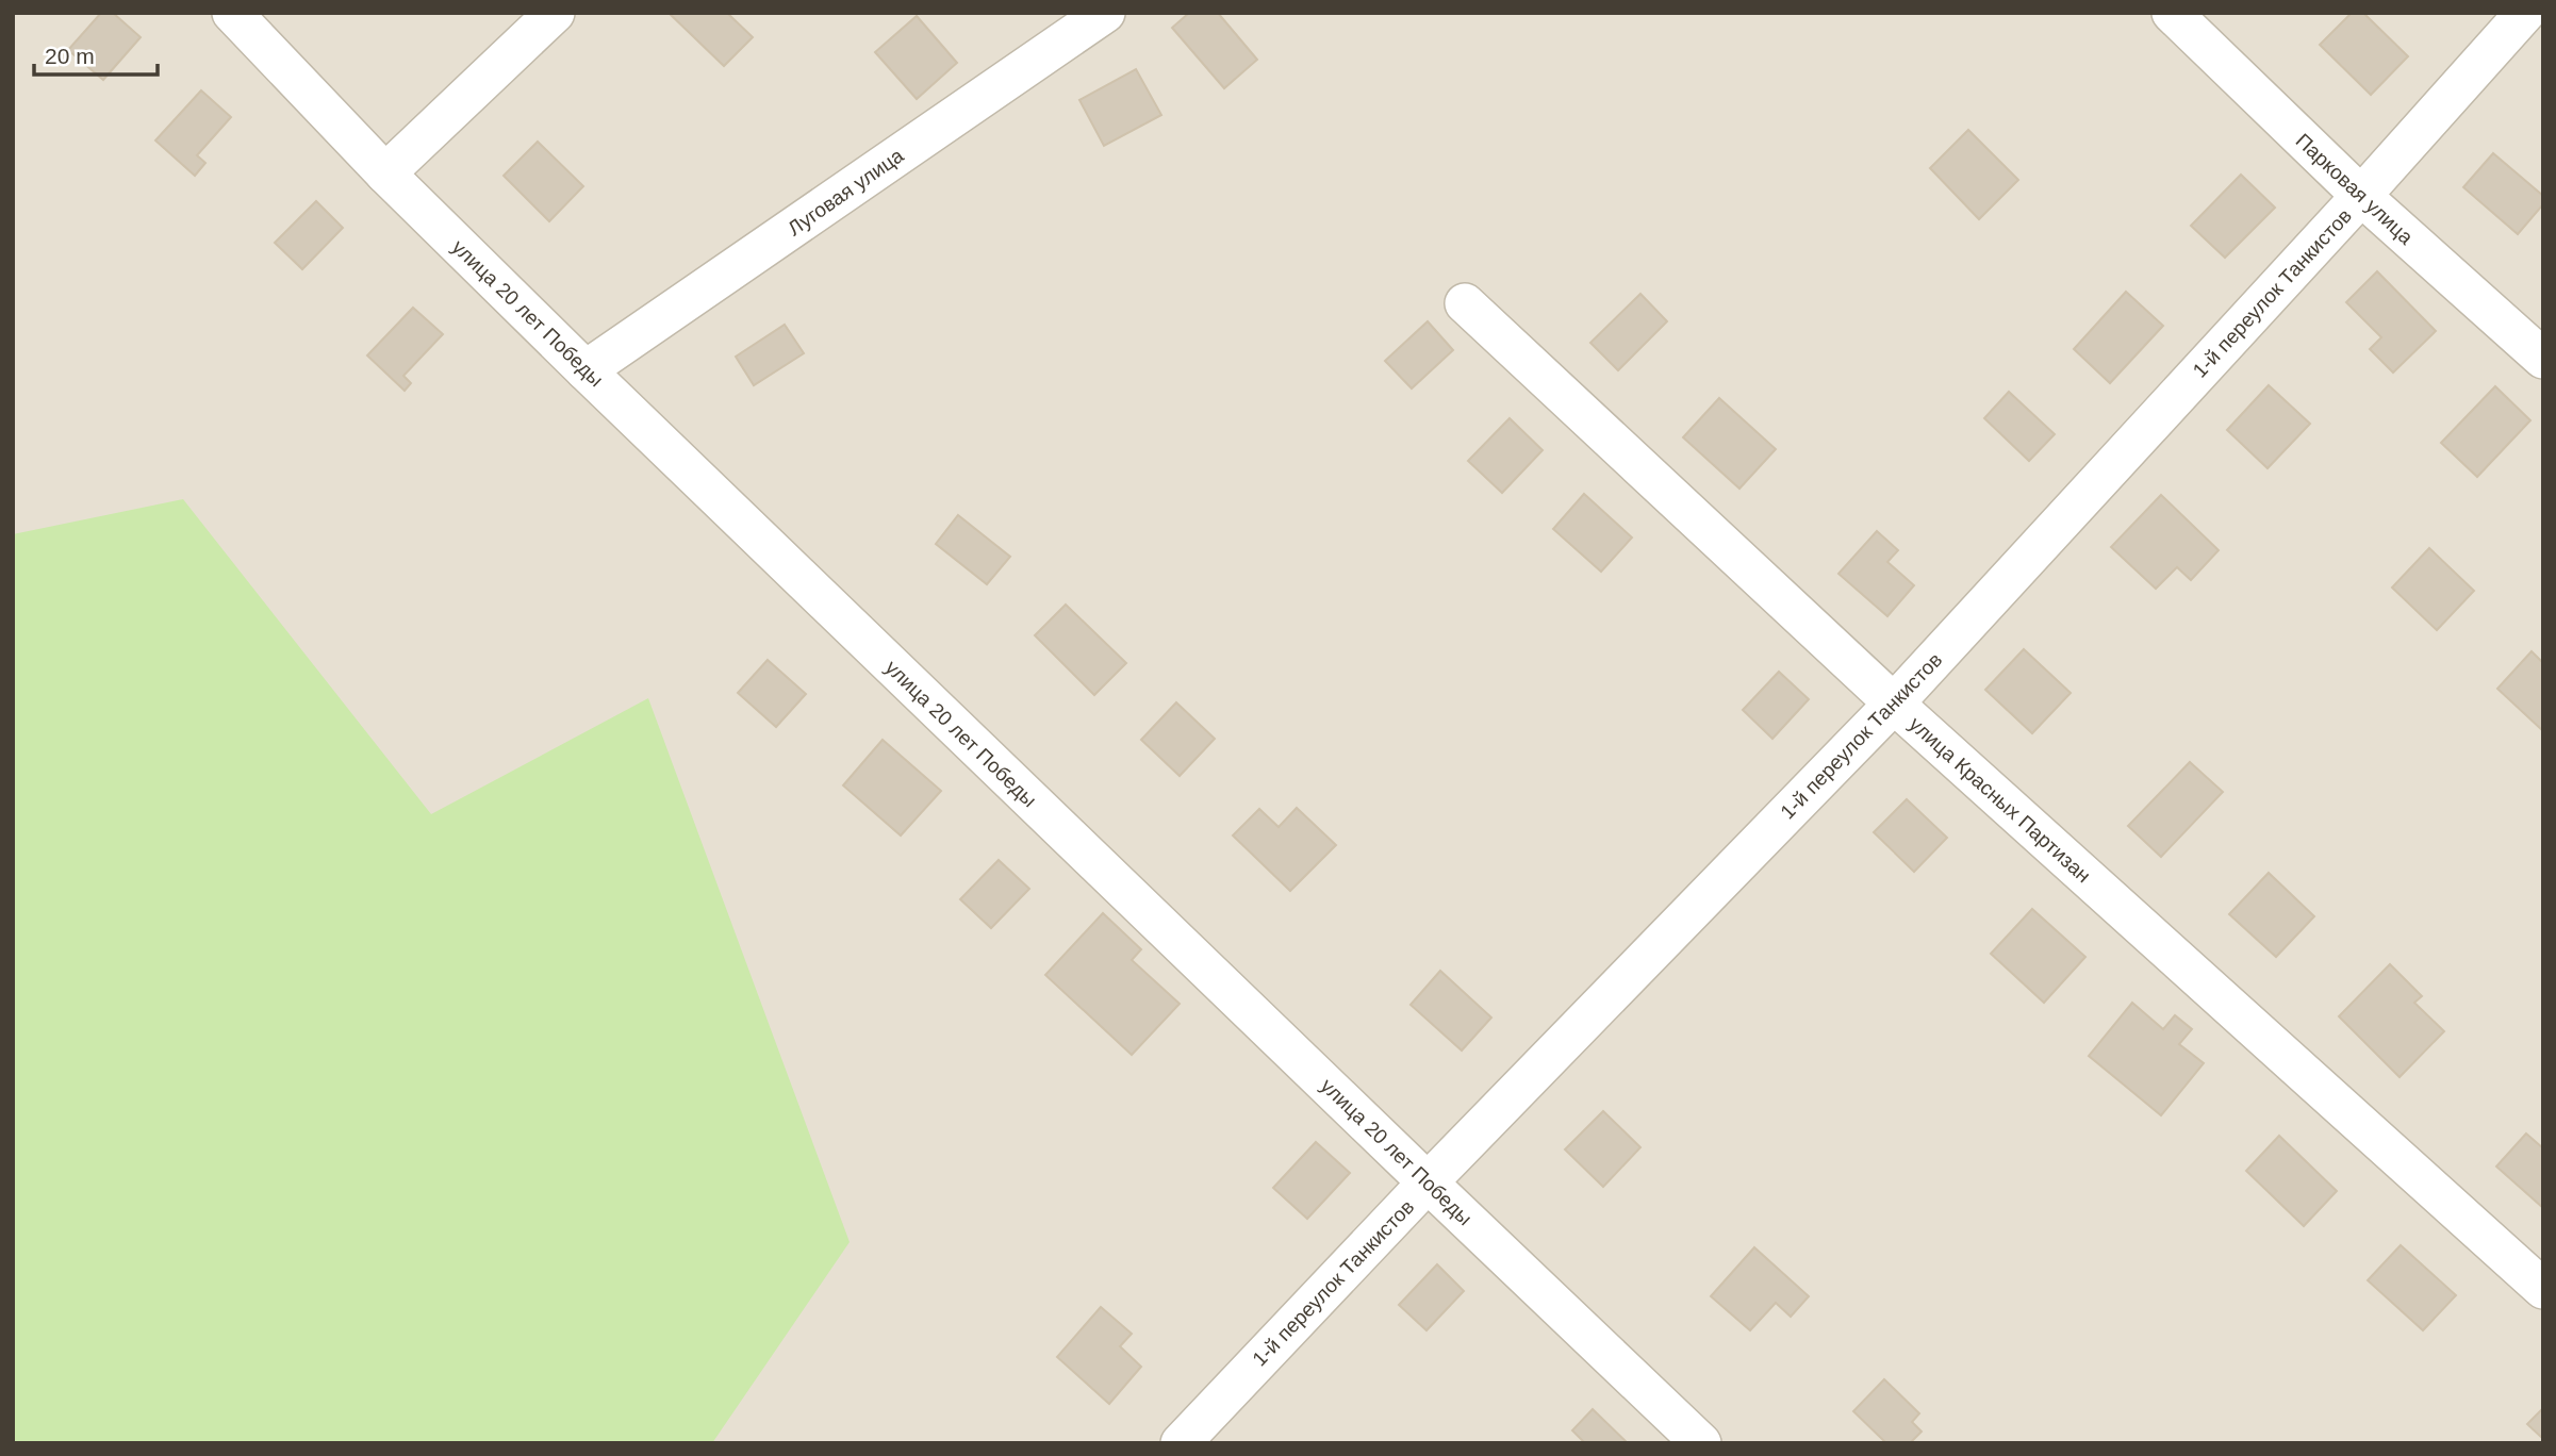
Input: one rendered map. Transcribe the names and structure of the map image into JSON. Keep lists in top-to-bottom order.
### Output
{
  "streets": {
    "street": [
      "Парковая улица",
      "Луговая улица",
      "1-й переулок Танкистов",
      "улица 20 лет Победы",
      "улица Красных Партизан"
    ]
  },
  "crossings": [
    ["Парковая улица", "1-й переулок Танкистов"],
    ["Луговая улица", "улица 20 лет Победы"],
    ["1-й переулок Танкистов", "улица 20 лет Победы"],
    ["1-й переулок Танкистов", "улица Красных Партизан"]
  ],
  "scale_bar": "20 m"
}
